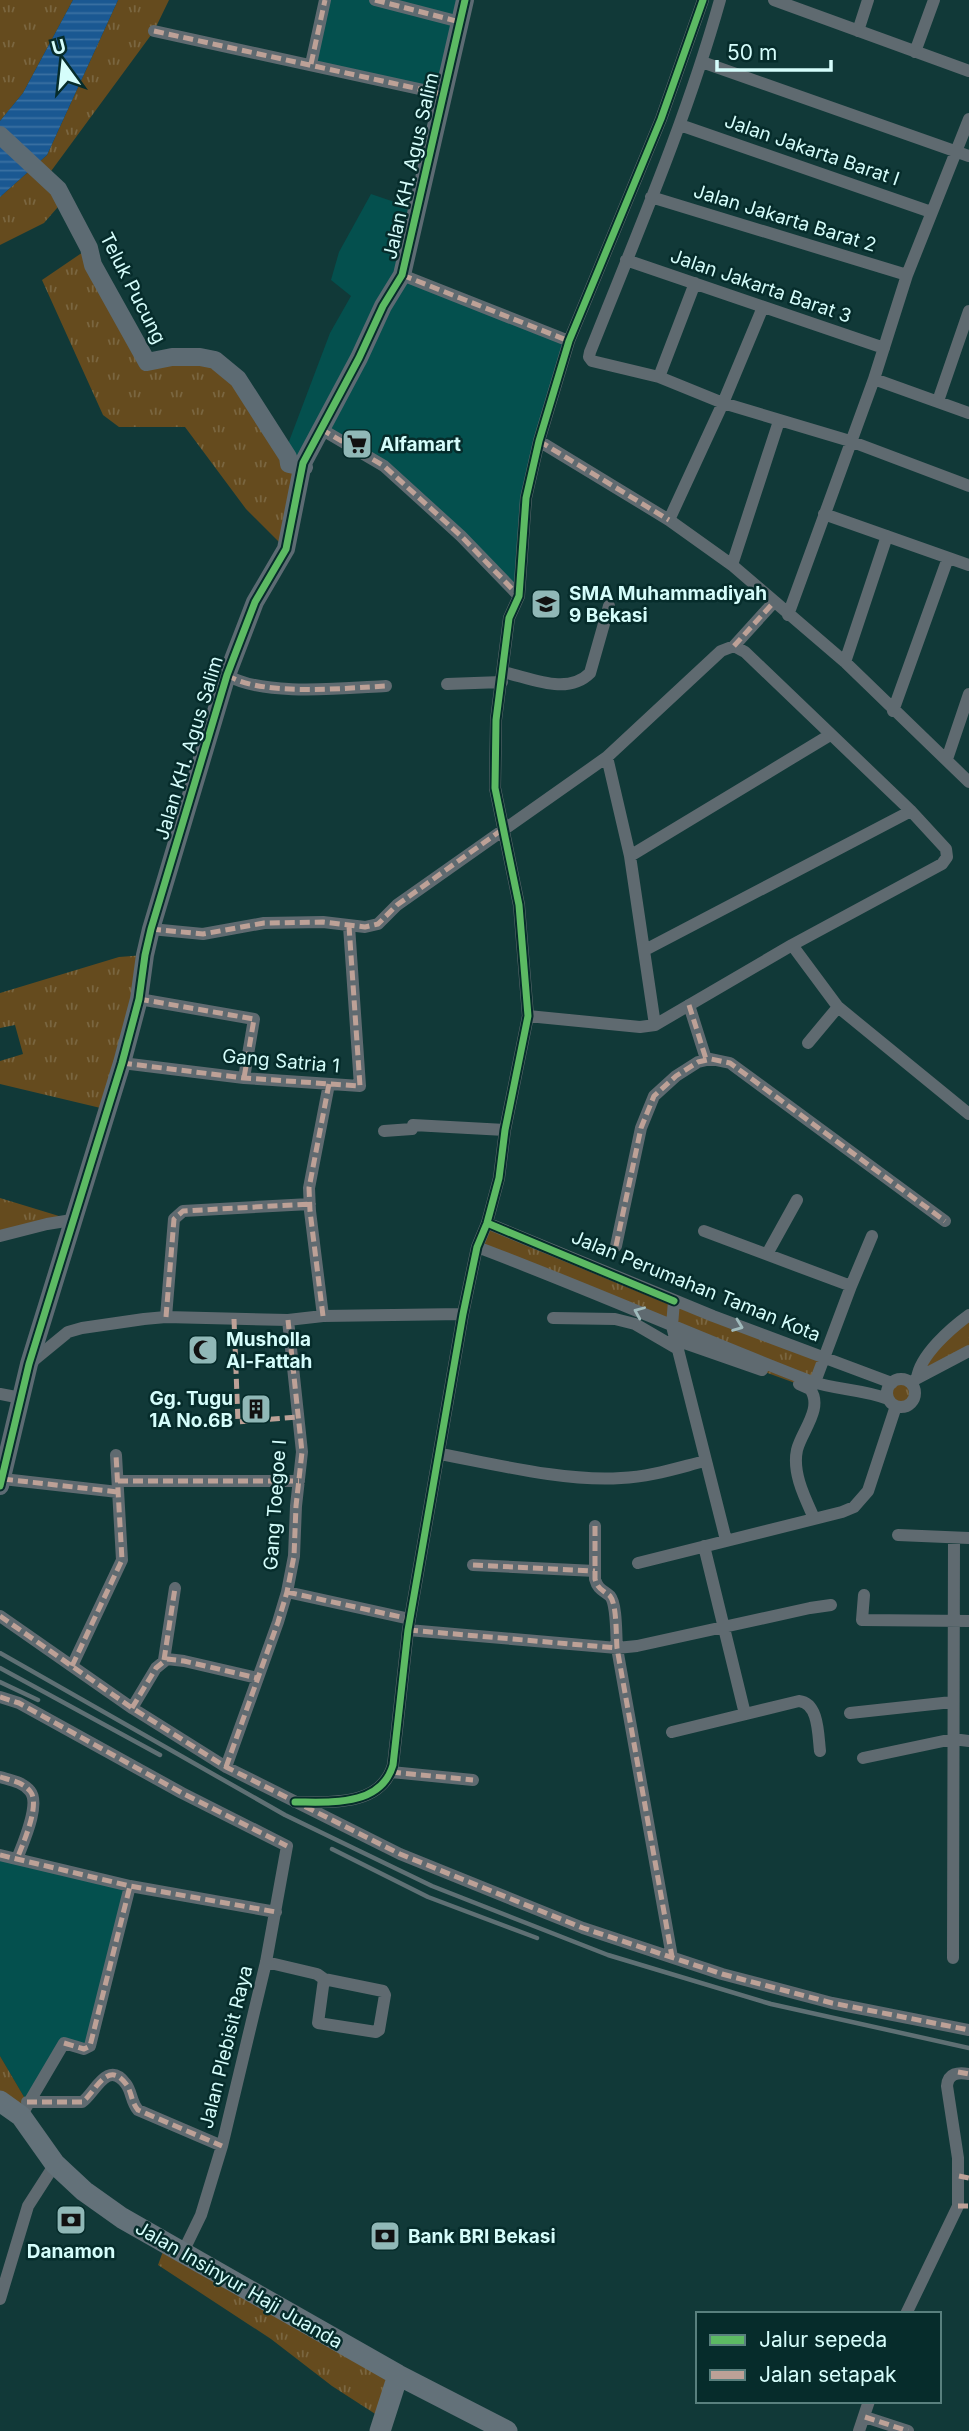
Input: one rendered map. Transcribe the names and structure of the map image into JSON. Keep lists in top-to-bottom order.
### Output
{
  "streets": {
    "main road": ["Jalan Insinyur Haji Juanda"],
    "street": [
      "Jalan Jakarta Barat I",
      "Jalan KH. Agus Salim",
      "Jalan Jakarta Barat 2",
      "Jalan Jakarta Barat 3",
      "Teluk Pucung",
      "Gang Satria 1",
      "Jalan Perumahan Taman Kota",
      "Gang Toegoe I",
      "Jalan Plebisit Raya"
    ]
  },
  "crossings": [
    ["Jalan KH. Agus Salim", "Teluk Pucung"],
    ["Jalan KH. Agus Salim", "Gang Satria 1"],
    ["Jalan Plebisit Raya", "Jalan Insinyur Haji Juanda"]
  ],
  "places": {
    "supermarket": ["Alfamart"],
    "school or university": ["SMA Muhammadiyah 9 Bekasi"],
    "mosque": ["Musholla Al-Fattah"],
    "building": ["Gg. Tugu 1A No.6B"],
    "bank": ["Danamon", "Bank BRI Bekasi"]
  },
  "legend": ["Jalur sepeda", "Jalan setapak"],
  "scale_bar": "50 m",
  "north": "top"
}
